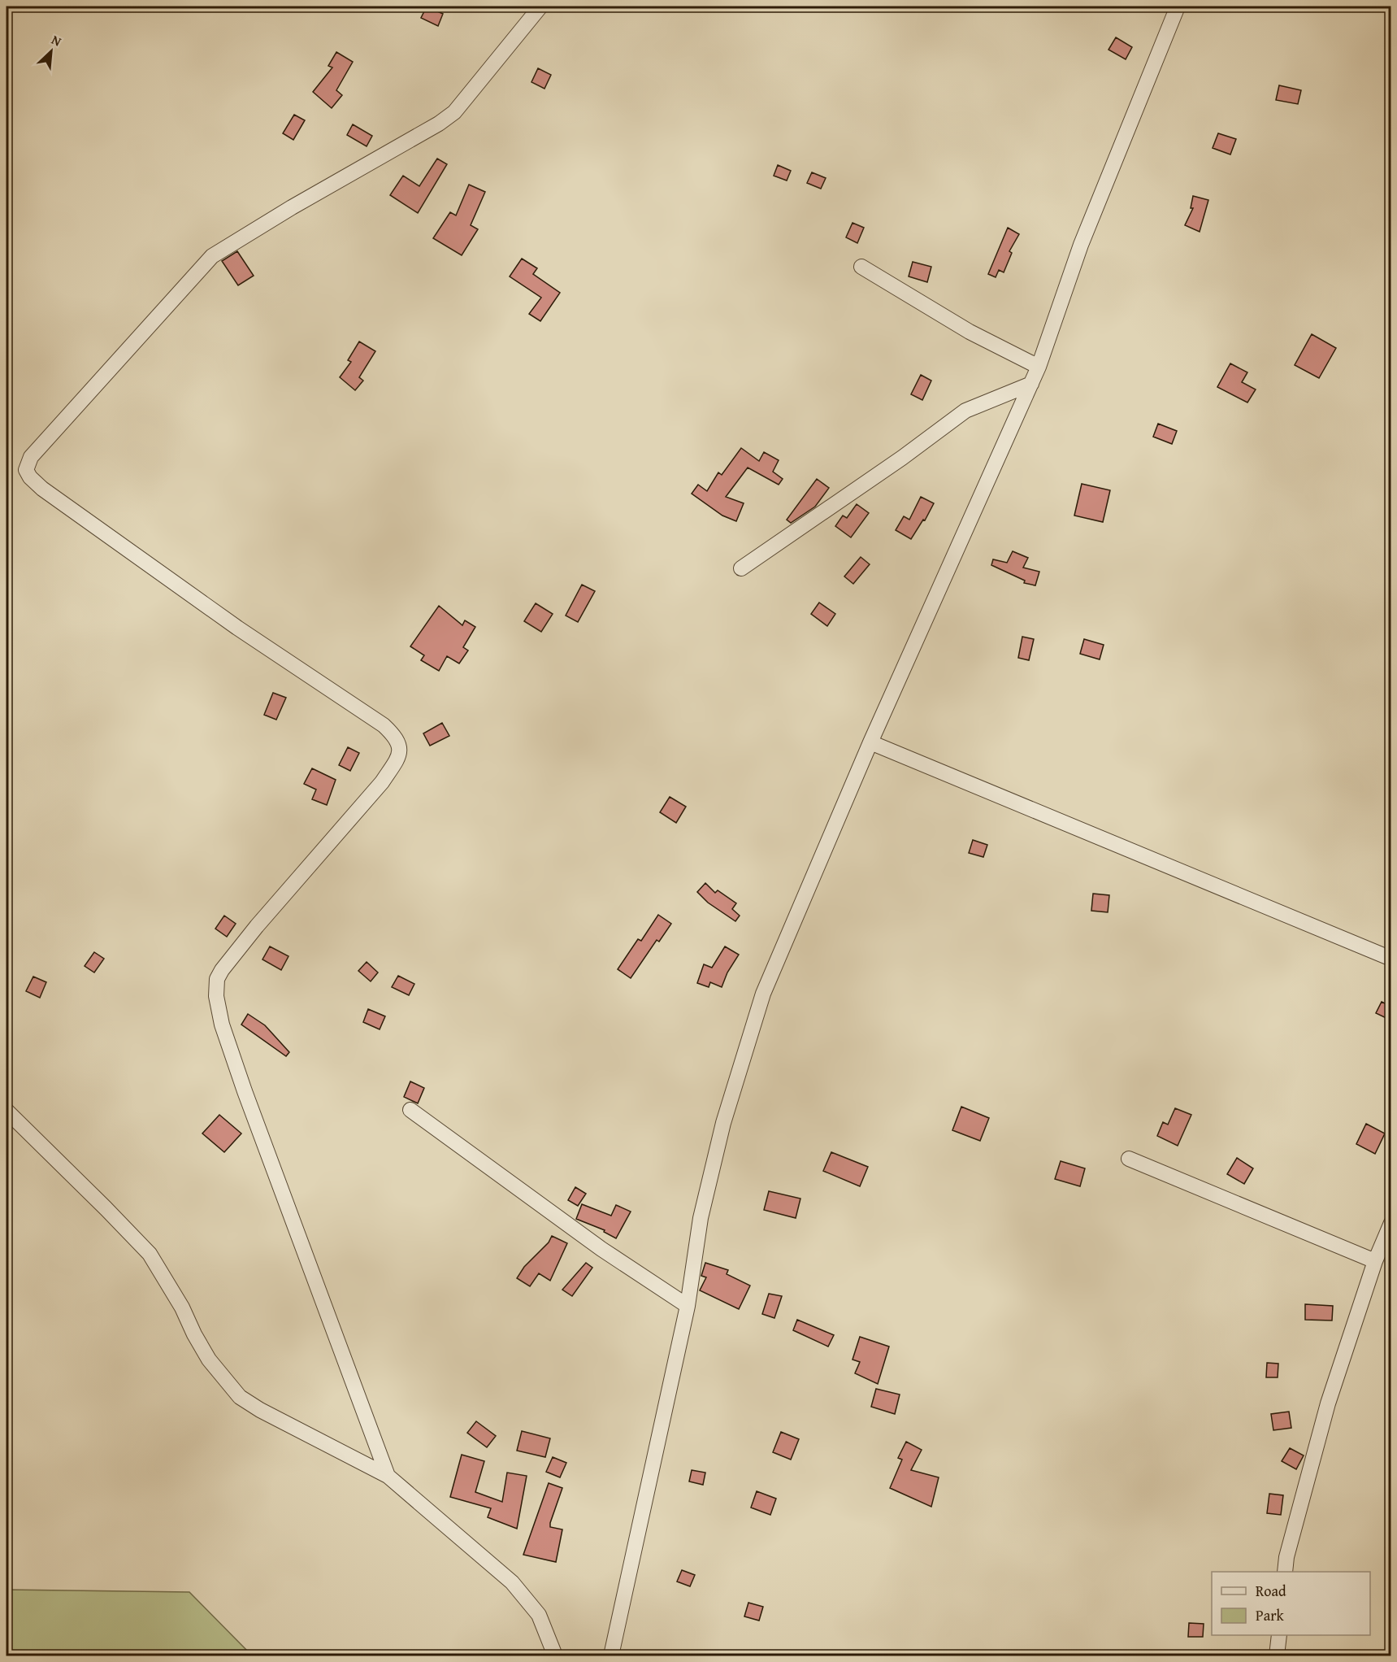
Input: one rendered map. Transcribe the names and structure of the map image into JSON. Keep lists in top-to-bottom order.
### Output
{
  "legend": ["Road", "Park"],
  "north": "top right"
}
